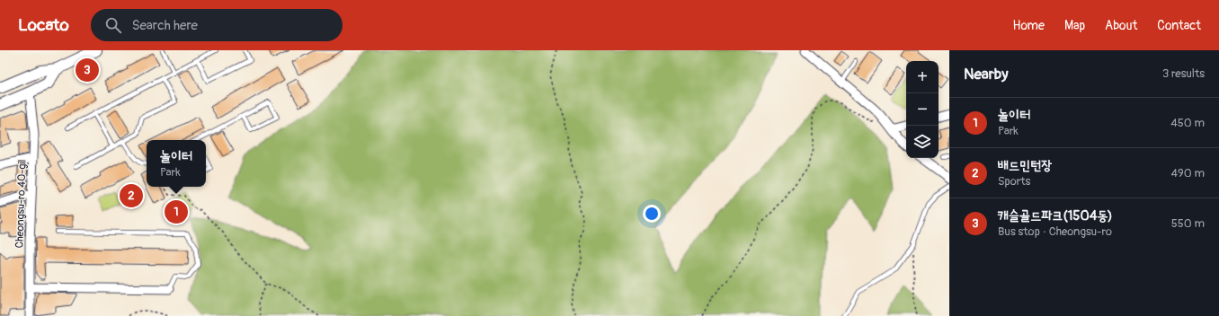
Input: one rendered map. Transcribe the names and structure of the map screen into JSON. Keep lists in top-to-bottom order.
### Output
{
  "streets": {
    "street": ["Cheongsu-ro 40-gil"]
  },
  "page": {
    "header": "Locato",
    "search": "Search here",
    "nav": [
      "Home",
      "Map",
      "About",
      "Contact"
    ],
    "heading": ["Nearby", "3 results"],
    "pins": ["3", "2", "1"],
    "map_buttons": ["+", "−"],
    "list": [
      {
        "mark": "1",
        "name": "놀이터",
        "note": "Park",
        "value": "450 m"
      },
      {
        "mark": "2",
        "name": "배드민턴장",
        "note": "Sports",
        "value": "490 m"
      },
      {
        "mark": "3",
        "name": "캐슬골드파크(1504동)",
        "note": "Bus stop · Cheongsu-ro",
        "value": "550 m"
      }
    ],
    "popup": ["놀이터", "Park"]
  }
}
